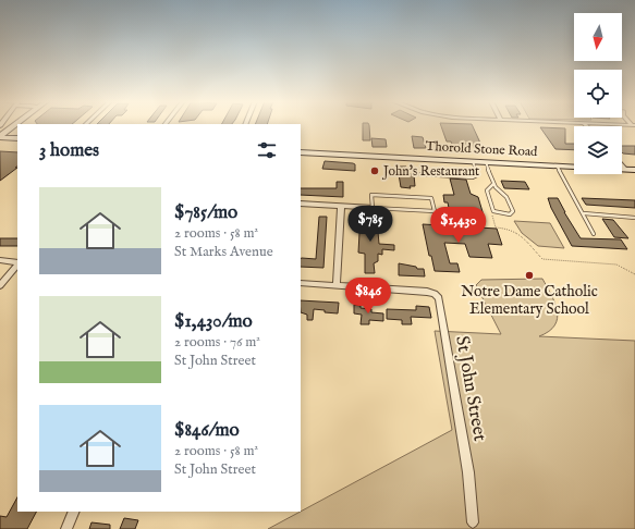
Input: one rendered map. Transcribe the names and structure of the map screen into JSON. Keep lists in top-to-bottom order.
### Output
{
  "streets": {
    "main road": ["Thorold Stone Road"],
    "street": ["St John Street"]
  },
  "places": ["John's Restaurant", "Notre Dame Catholic Elementary School"],
  "north": "bottom",
  "page": {
    "heading": "3 homes",
    "list": [
      {
        "name": "$785/mo",
        "note": "2 rooms · 58 m² · St Marks Avenue"
      },
      {
        "name": "$1,430/mo",
        "note": "2 rooms · 76 m² · St John Street"
      },
      {
        "name": "$846/mo",
        "note": "2 rooms · 58 m² · St John Street"
      }
    ],
    "price": ["$785", "$1,430", "$846"]
  }
}
